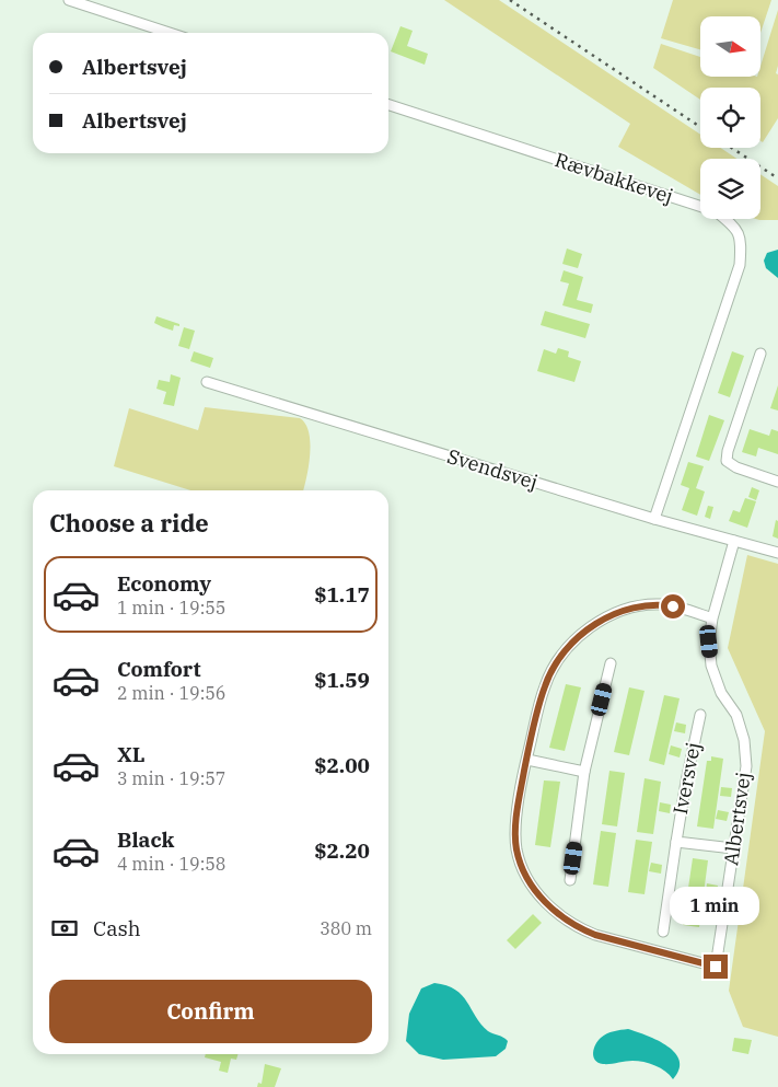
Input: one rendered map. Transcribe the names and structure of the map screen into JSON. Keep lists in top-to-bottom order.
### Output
{
  "streets": {
    "street": [
      "Rævbakkevej",
      "Svendsvej",
      "Iversvej",
      "Albertsvej"
    ]
  },
  "crossings": [
    ["Rævbakkevej", "Svendsvej"],
    ["Svendsvej", "Albertsvej"],
    ["Iversvej", "Albertsvej"]
  ],
  "north": "right",
  "page": {
    "banner": ["Albertsvej", "Albertsvej"],
    "heading": "Choose a ride",
    "list": [
      {
        "name": "Economy",
        "note": "1 min · 19:55",
        "value": "$1.17"
      },
      {
        "name": "Comfort",
        "note": "2 min · 19:56",
        "value": "$1.59"
      },
      {
        "name": "XL",
        "note": "3 min · 19:57",
        "value": "$2.00"
      },
      {
        "name": "Black",
        "note": "4 min · 19:58",
        "value": "$2.20"
      }
    ],
    "bubble": "1 min",
    "pay": ["Cash", "380 m"],
    "buttons": "Confirm"
  }
}
